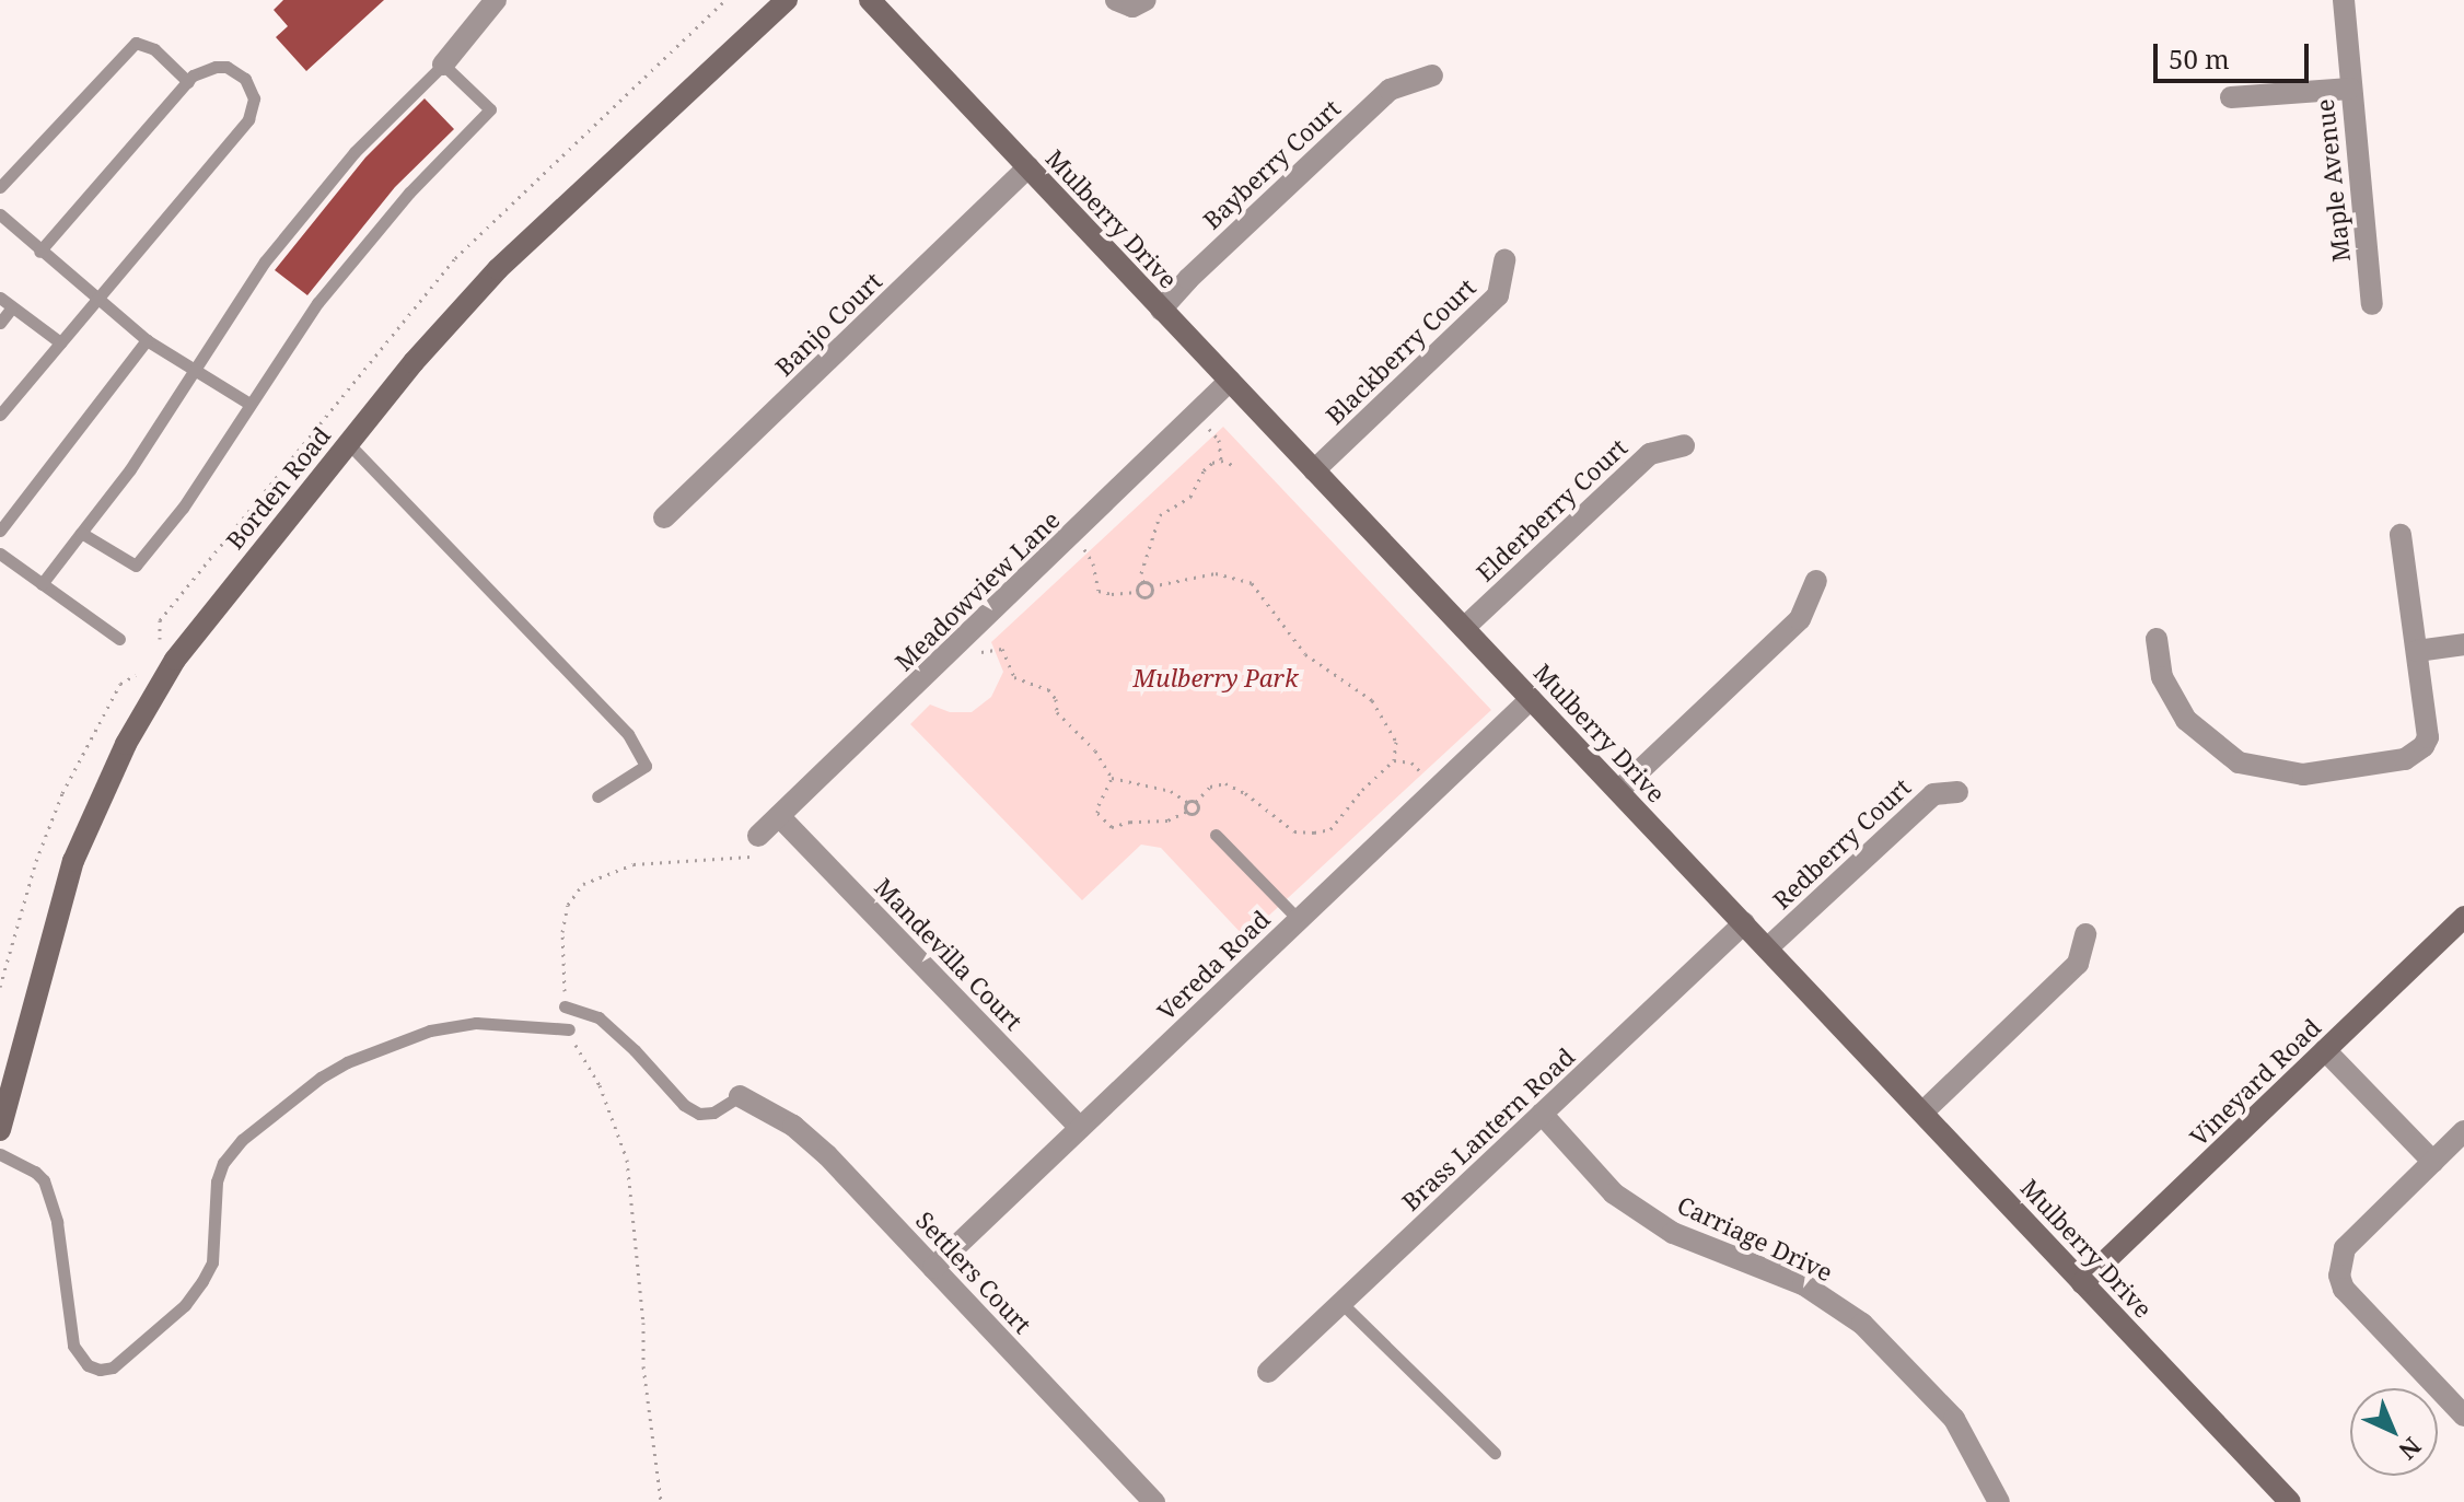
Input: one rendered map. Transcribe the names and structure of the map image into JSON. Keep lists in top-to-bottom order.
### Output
{
  "streets": {
    "main road": ["Mulberry Drive", "Borden Road", "Vineyard Road"],
    "street": [
      "Bayberry Court",
      "Maple Avenue",
      "Banjo Court",
      "Blackberry Court",
      "Elderberry Court",
      "Meadowview Lane",
      "Redberry Court",
      "Mandevilla Court",
      "Vereda Road",
      "Brass Lantern Road",
      "Carriage Drive",
      "Settlers Court"
    ]
  },
  "crossings": [
    ["Bayberry Court", "Mulberry Drive"],
    ["Mulberry Drive", "Banjo Court"],
    ["Mulberry Drive", "Blackberry Court"],
    ["Mulberry Drive", "Elderberry Court"],
    ["Mulberry Drive", "Meadowview Lane"],
    ["Mulberry Drive", "Redberry Court"],
    ["Mulberry Drive", "Vereda Road"],
    ["Mulberry Drive", "Vineyard Road"],
    ["Mulberry Drive", "Brass Lantern Road"],
    ["Meadowview Lane", "Mandevilla Court"],
    ["Mandevilla Court", "Vereda Road"],
    ["Vereda Road", "Settlers Court"],
    ["Brass Lantern Road", "Carriage Drive"]
  ],
  "parks": ["Mulberry Park"],
  "scale_bar": "50 m",
  "north": "bottom right"
}
